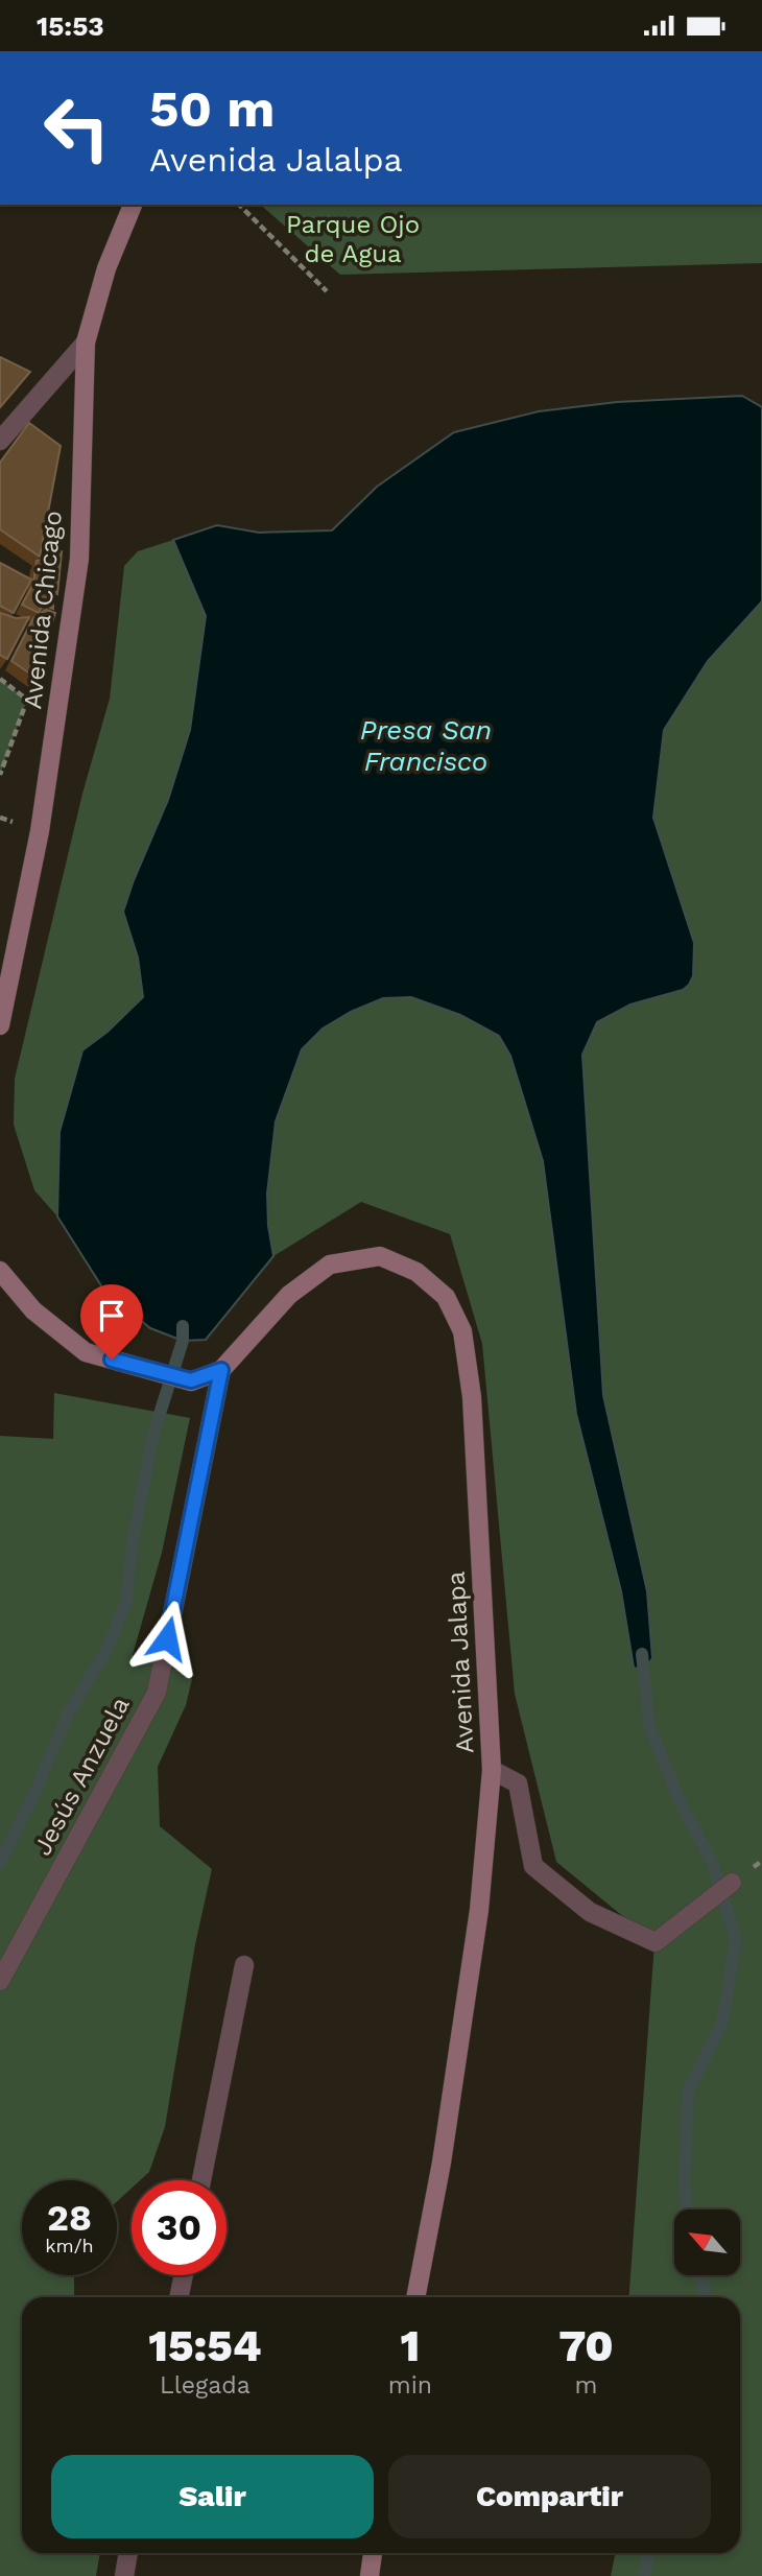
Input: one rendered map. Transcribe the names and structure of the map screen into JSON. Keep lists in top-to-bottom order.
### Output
{
  "streets": {
    "street": ["Avenida Chicago", "Avenida Jalapa", "Jesús Anzuela"]
  },
  "crossings": [
    ["Avenida Jalapa", "Jesús Anzuela"]
  ],
  "water": ["Presa San Francisco"],
  "parks": ["Parque Ojo de Agua"],
  "north": "top left",
  "page": {
    "status": "15:53",
    "turn": ["50 m", "Avenida Jalalpa"],
    "speed": "28 km/h",
    "limit": "30",
    "eta": [
      "15:54",
      "Llegada",
      "1",
      "min",
      "70",
      "m"
    ],
    "buttons": ["Salir", "Compartir"]
  }
}
